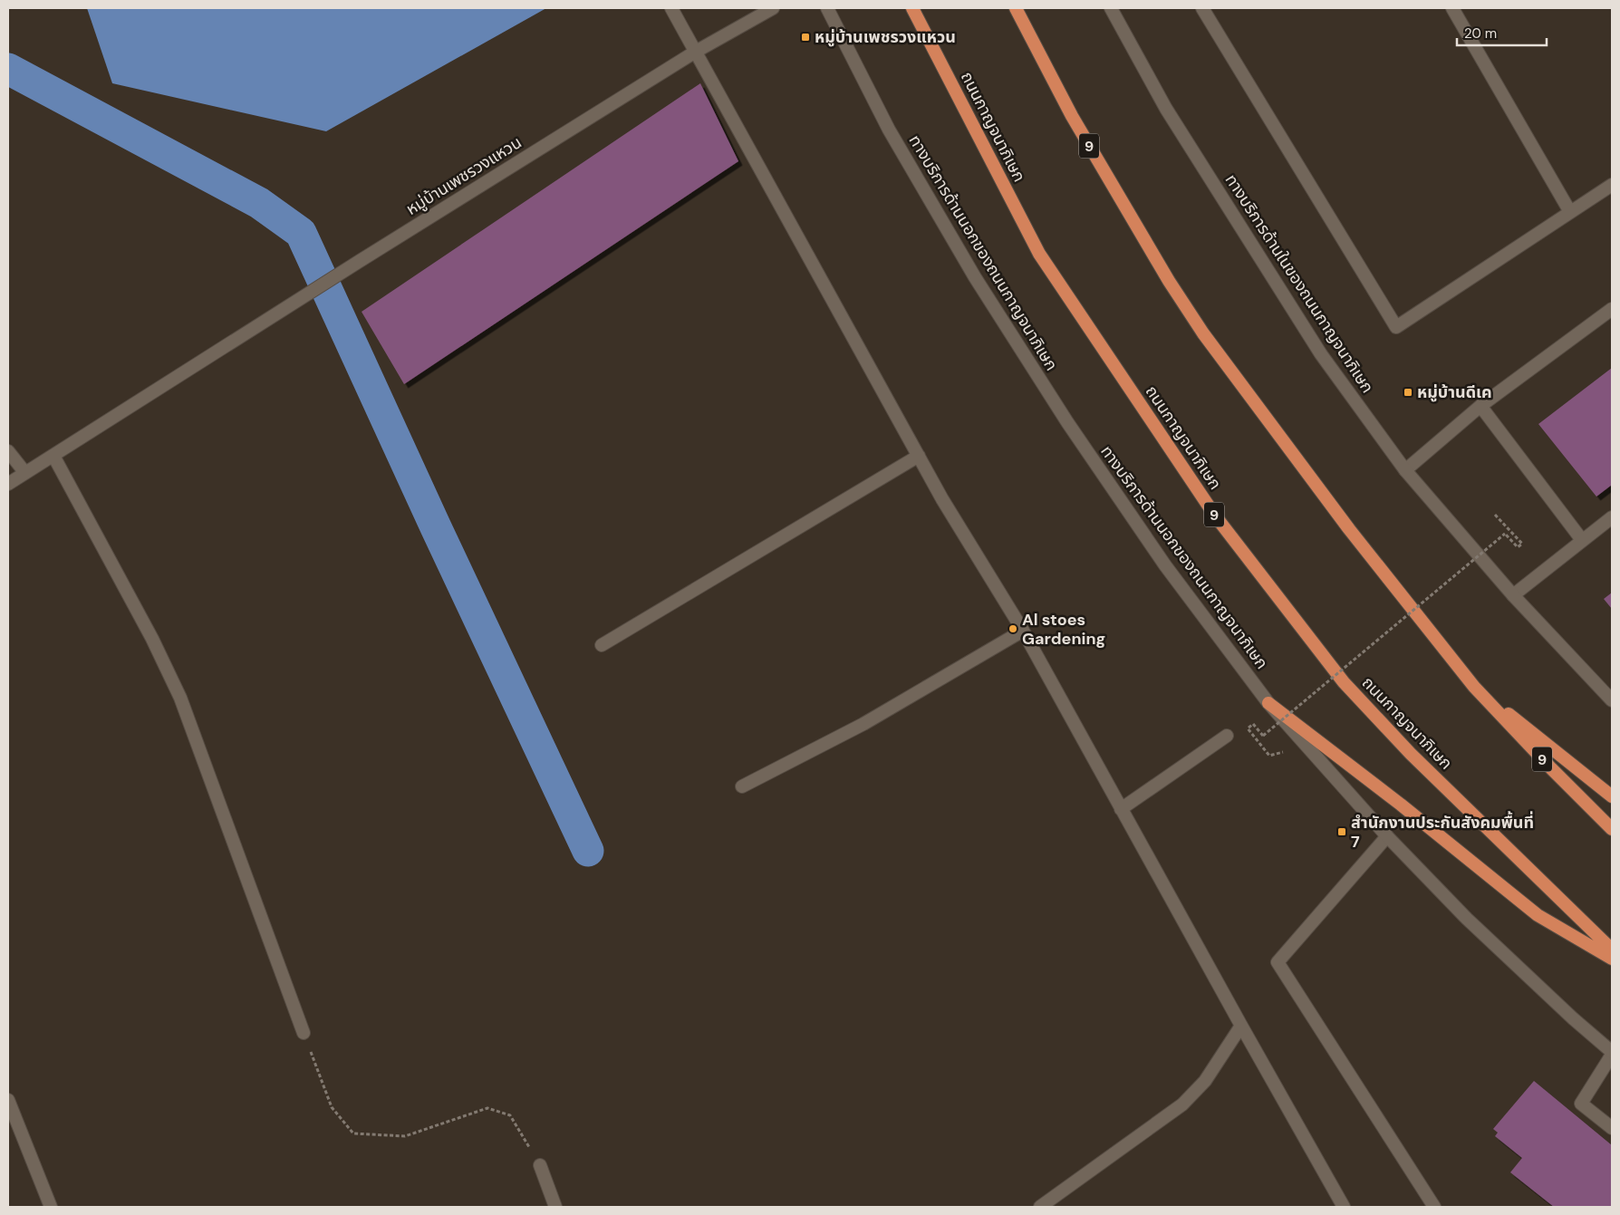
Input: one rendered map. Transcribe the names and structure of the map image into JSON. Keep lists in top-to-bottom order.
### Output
{
  "streets": {
    "highway": ["ถนนกาญจนาภิเษก", "9"],
    "street": ["หมู่บ้านเพชรวงแหวน", "ทางบริการด้านนอกของถนนกาญจนาภิเษก", "ทางบริการด้านในของถนนกาญจนาภิเษก"]
  },
  "places": {
    "transit": ["หมู่บ้านเพชรวงแหวน", "หมู่บ้านดีเค", "สำนักงานประกันสังคมพื้นที่ 7"],
    "other": ["Al stoes Gardening"]
  },
  "scale_bar": "20 m"
}
